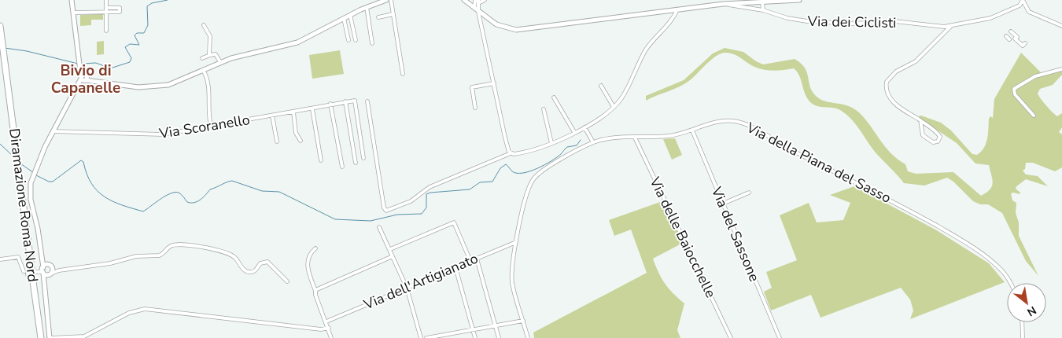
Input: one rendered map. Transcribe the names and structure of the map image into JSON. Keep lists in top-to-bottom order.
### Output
{
  "streets": {
    "highway": ["Diramazione Roma Nord"],
    "street": [
      "Via dei Ciclisti",
      "Via Scoranello",
      "Via della Piana del Sasso",
      "Via del Sassone",
      "Via delle Baiocchelle",
      "Via dell'Artigianato"
    ]
  },
  "crossings": [
    ["Via della Piana del Sasso", "Via del Sassone"],
    ["Via della Piana del Sasso", "Via delle Baiocchelle"],
    ["Via della Piana del Sasso", "Via dell'Artigianato"]
  ],
  "districts": ["Bivio di Capanelle"],
  "north": "bottom right"
}
